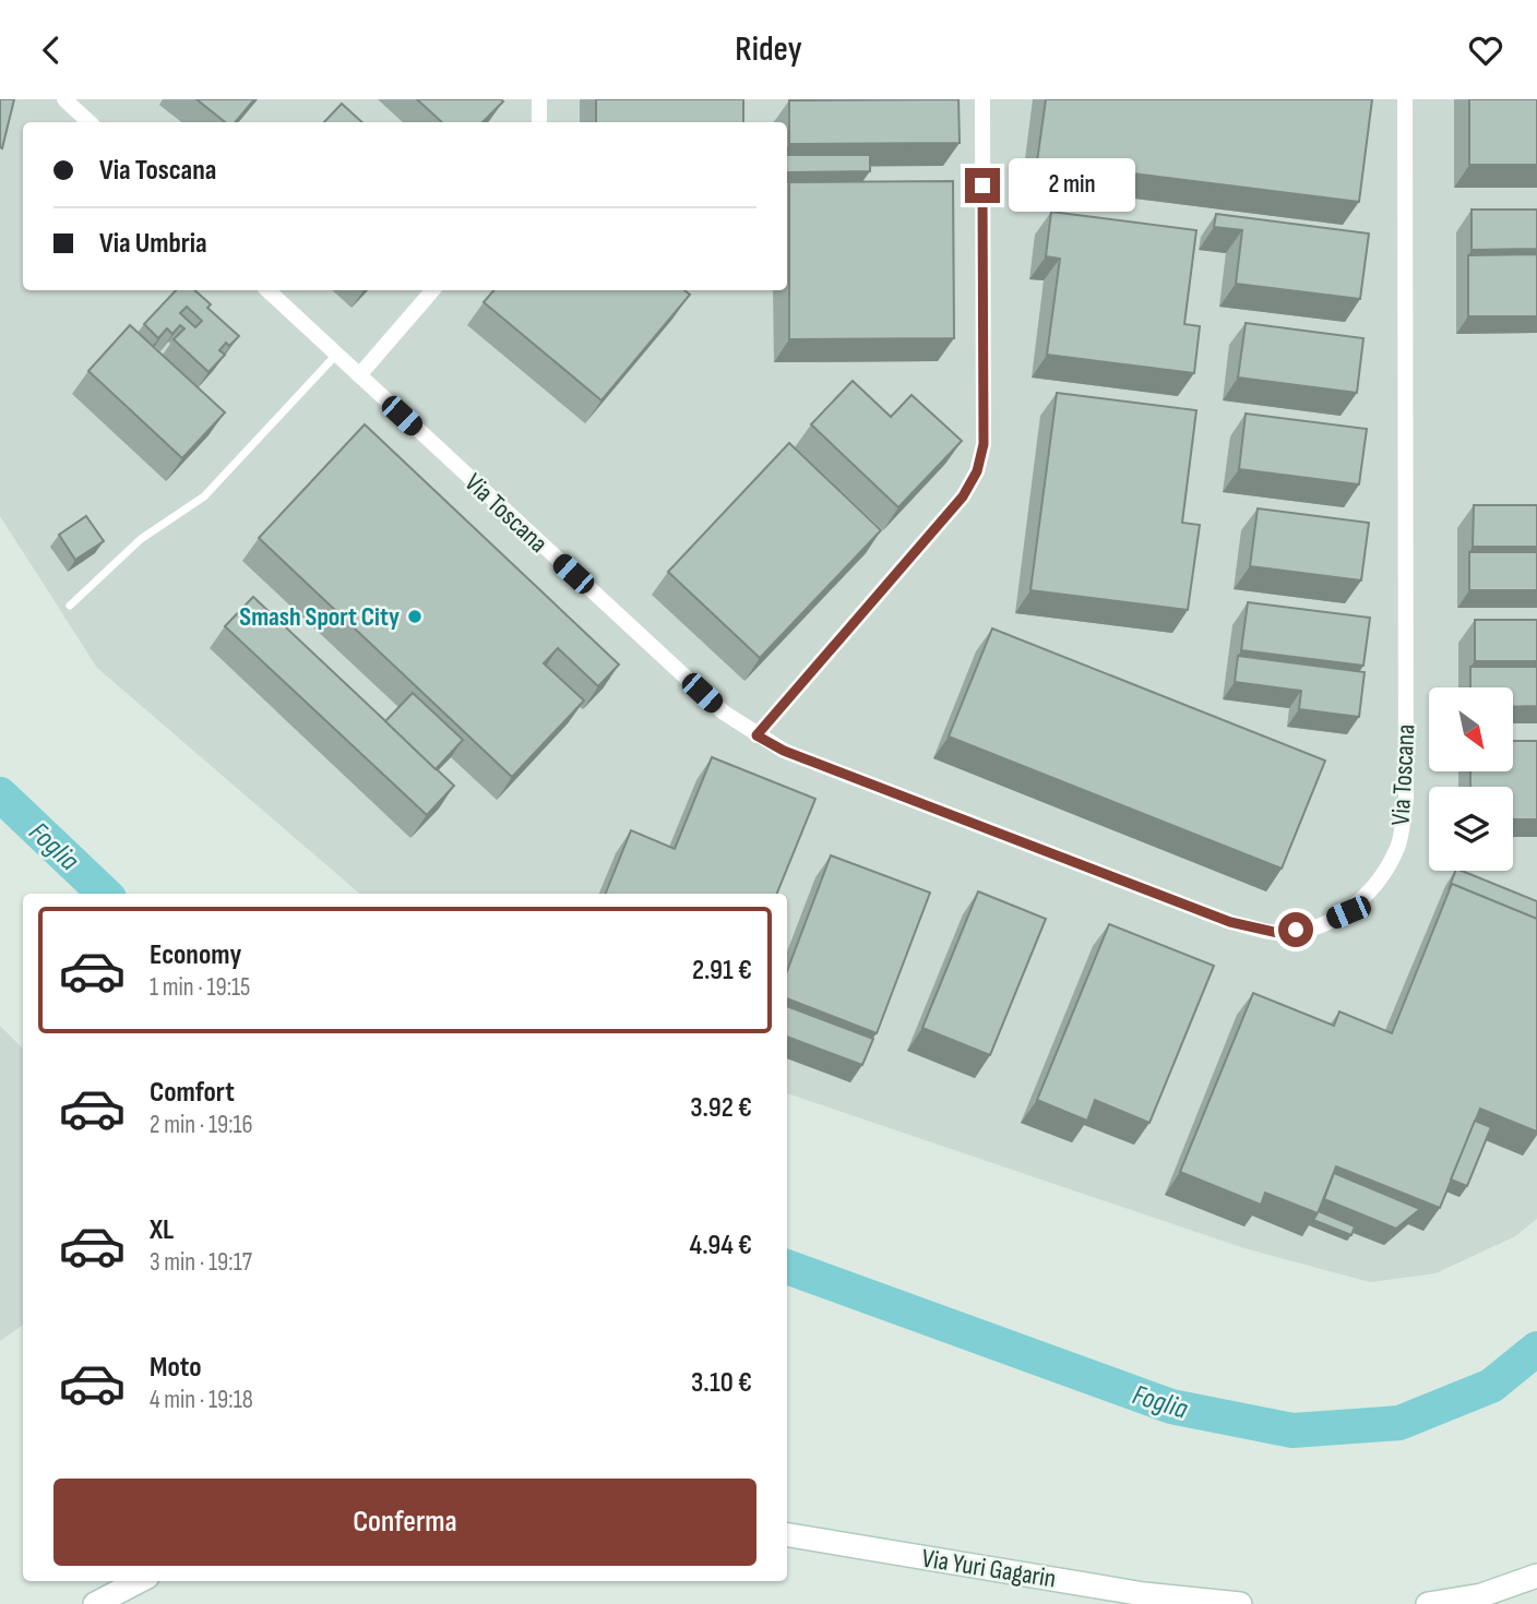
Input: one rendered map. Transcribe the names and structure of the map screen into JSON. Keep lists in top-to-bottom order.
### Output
{
  "streets": {
    "main road": ["Via Yuri Gagarin"],
    "street": ["Via Toscana"]
  },
  "water": ["Foglia"],
  "places": ["Smash Sport City"],
  "north": "bottom right",
  "page": {
    "header": "Ridey",
    "banner": ["Via Toscana", "Via Umbria"],
    "bubble": "2 min",
    "list": [
      {
        "name": "Economy",
        "note": "1 min · 19:15",
        "value": "2.91 €"
      },
      {
        "name": "Comfort",
        "note": "2 min · 19:16",
        "value": "3.92 €"
      },
      {
        "name": "XL",
        "note": "3 min · 19:17",
        "value": "4.94 €"
      },
      {
        "name": "Moto",
        "note": "4 min · 19:18",
        "value": "3.10 €"
      }
    ],
    "buttons": "Conferma"
  }
}
